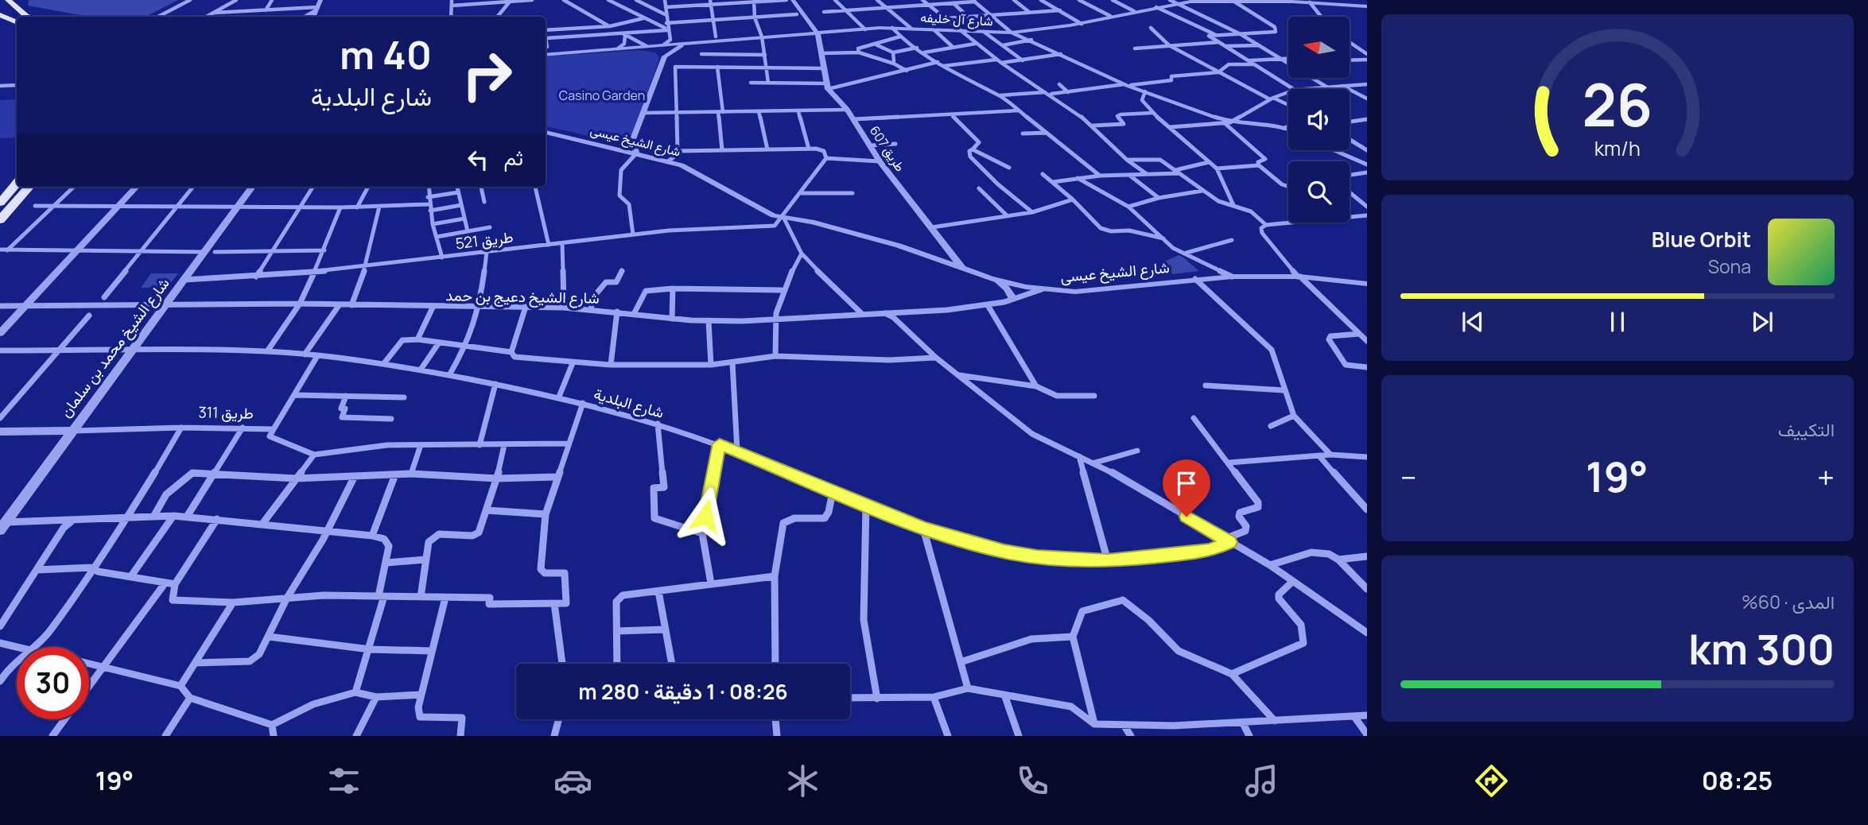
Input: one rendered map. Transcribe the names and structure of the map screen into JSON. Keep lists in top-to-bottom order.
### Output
{
  "streets": {
    "street": [
      "شارع آل خليفه",
      "شارع الشيخ عيسى",
      "طريق 607",
      "طريق 521",
      "شارع الشيخ دعيج بن حمد",
      "شارع الشيخ محمد بن سلمان",
      "شارع البلدية",
      "طريق 311"
    ]
  },
  "crossings": [
    ["شارع الشيخ عيسى", "طريق 607"],
    ["شارع الشيخ عيسى", "طريق 521"],
    ["شارع الشيخ عيسى", "شارع الشيخ دعيج بن حمد"],
    ["طريق 521", "شارع الشيخ محمد بن سلمان"],
    ["شارع الشيخ دعيج بن حمد", "شارع الشيخ محمد بن سلمان"],
    ["شارع الشيخ محمد بن سلمان", "شارع البلدية"],
    ["شارع الشيخ محمد بن سلمان", "طريق 311"]
  ],
  "parks": ["Casino Garden"],
  "north": "left",
  "page": {
    "turn": ["40 m", "شارع البلدية"],
    "then": "ثم",
    "song": ["Blue Orbit", "Sona"],
    "tile": [
      "التكييف",
      ["المدى · 60%", "300 km"]
    ],
    "heat": ["−", "19°", "+"],
    "limit": "30",
    "trip": "08:26 · 1 دقيقة · 280 m",
    "tabs": ["08:25", "19°"],
    "gauge": ["26", "km/h"]
  }
}
